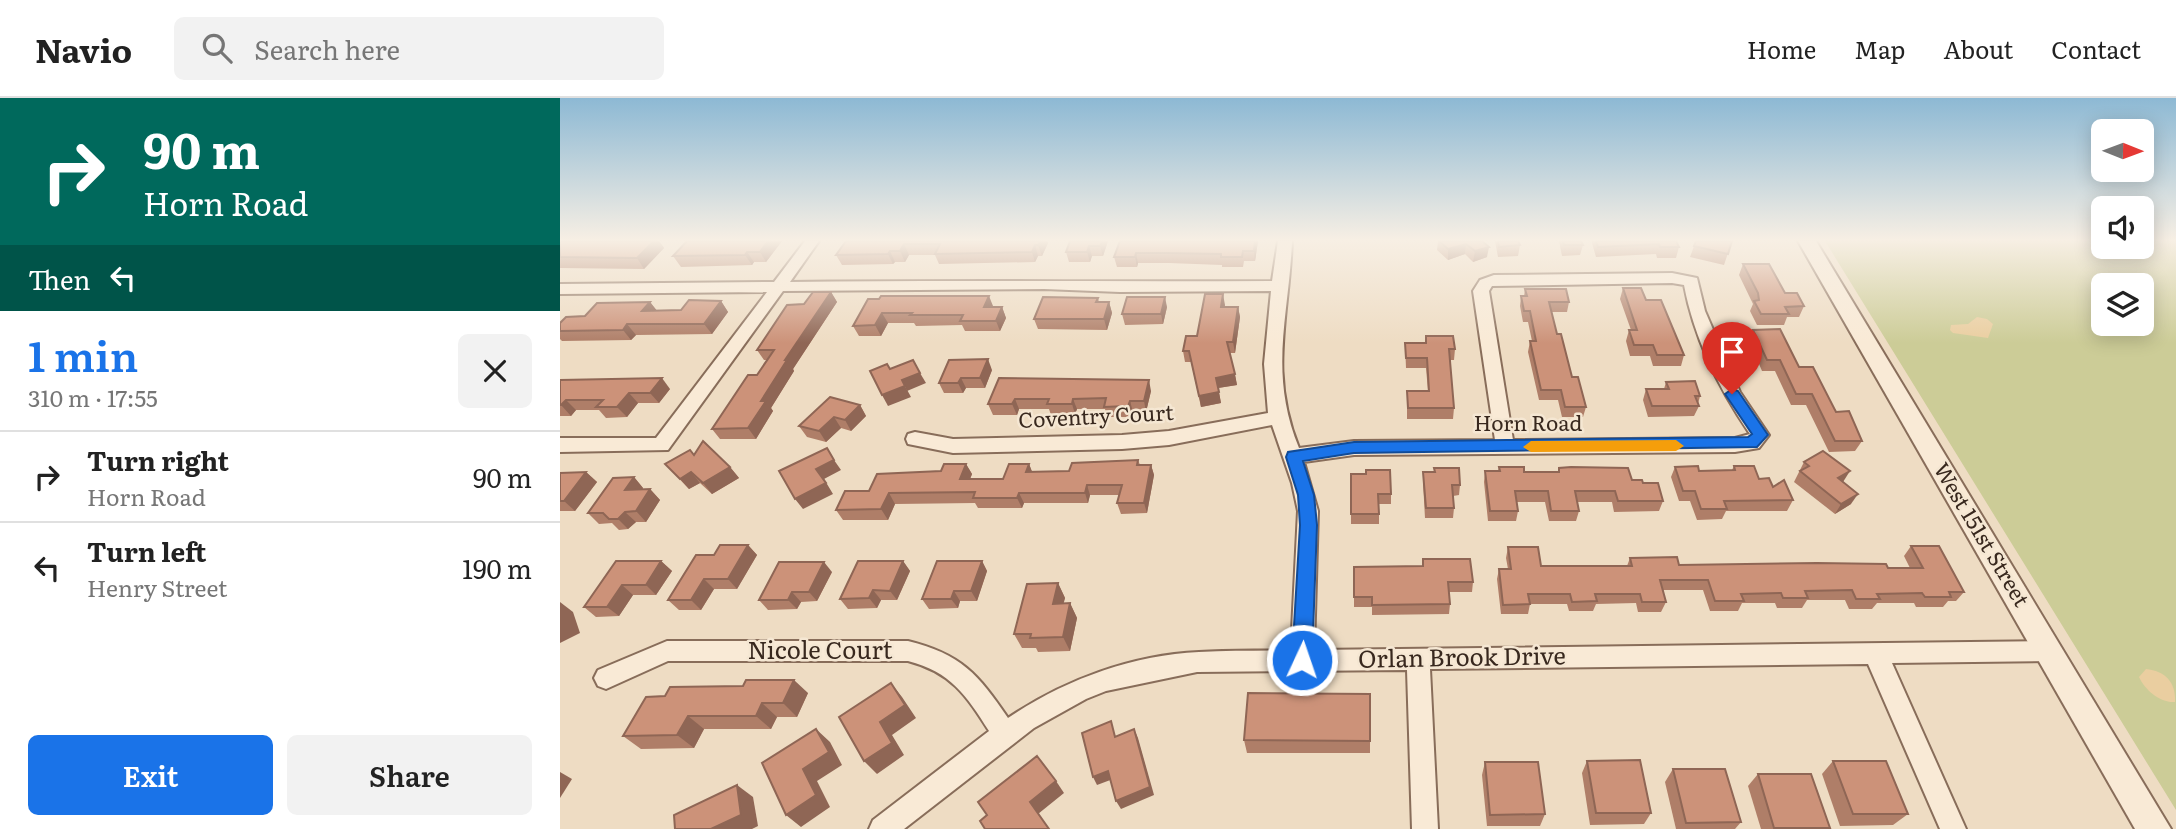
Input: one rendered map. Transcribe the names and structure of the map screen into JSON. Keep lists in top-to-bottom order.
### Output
{
  "streets": {
    "street": [
      "Coventry Court",
      "Horn Road",
      "West 151st Street",
      "Nicole Court",
      "Orlan Brook Drive"
    ]
  },
  "crossings": [
    ["West 151st Street", "Orlan Brook Drive"],
    ["Nicole Court", "Orlan Brook Drive"]
  ],
  "north": "right",
  "page": {
    "header": "Navio",
    "search": "Search here",
    "nav": [
      "Home",
      "Map",
      "About",
      "Contact"
    ],
    "turn": ["90 m", "Horn Road"],
    "then": "Then",
    "heading": ["1 min", "310 m · 17:55"],
    "list": [
      {
        "name": "Turn right",
        "note": "Horn Road",
        "value": "90 m"
      },
      {
        "name": "Turn left",
        "note": "Henry Street",
        "value": "190 m"
      }
    ],
    "buttons": ["Exit", "Share"]
  }
}
